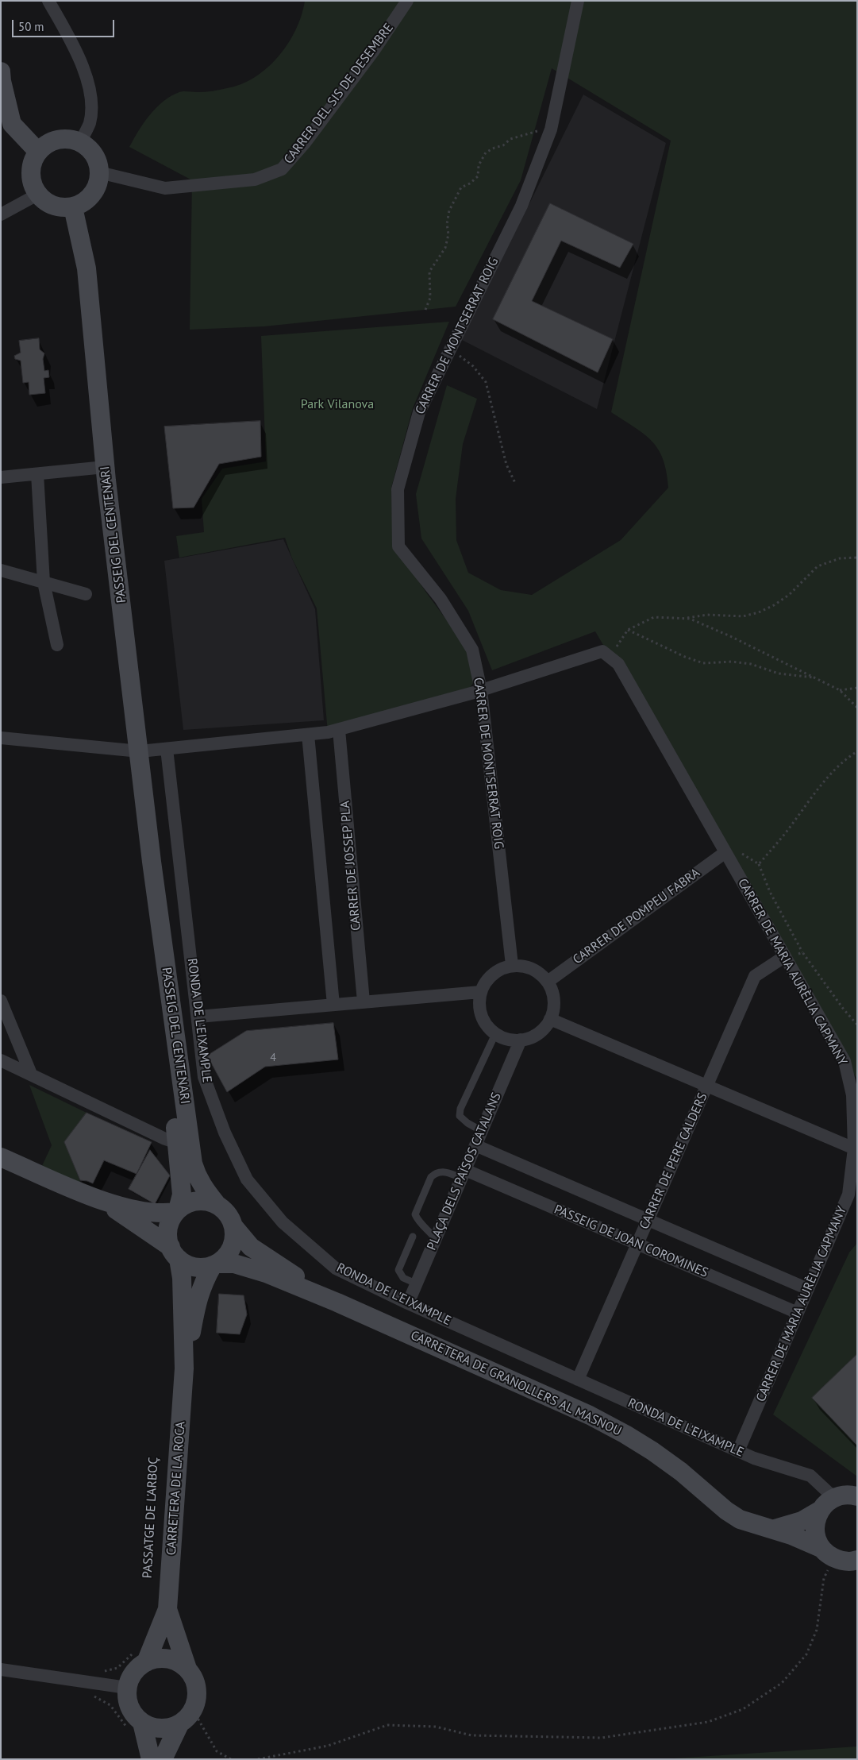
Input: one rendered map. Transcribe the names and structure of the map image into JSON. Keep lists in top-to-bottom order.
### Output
{
  "streets": {
    "street": [
      "CARRER DEL SIS DE DESEMBRE",
      "CARRER DE MONTSERRAT ROIG",
      "PASSEIG DEL CENTENARI",
      "CARRER DE JOSSEP PLA",
      "CARRER DE POMPEU FABRA",
      "CARRER DE MARIA AURÈLIA CAPMANY",
      "RONDA DE L'EIXAMPLE",
      "CARRER DE PERE CALDERS",
      "PLAÇA DELS PAÏSOS CATALANS",
      "PASSEIG DE JOAN COROMINES",
      "CARRETERA DE GRANOLLERS AL MASNOU",
      "CARRETERA DE LA ROCA"
    ]
  },
  "crossings": [
    ["CARRER DEL SIS DE DESEMBRE", "PASSEIG DEL CENTENARI"],
    ["CARRER DE MONTSERRAT ROIG", "CARRER DE POMPEU FABRA"],
    ["CARRER DE MONTSERRAT ROIG", "PLAÇA DELS PAÏSOS CATALANS"],
    ["PASSEIG DEL CENTENARI", "CARRETERA DE GRANOLLERS AL MASNOU"],
    ["PASSEIG DEL CENTENARI", "CARRETERA DE LA ROCA"],
    ["CARRER DE POMPEU FABRA", "CARRER DE MARIA AURÈLIA CAPMANY"],
    ["CARRER DE POMPEU FABRA", "PLAÇA DELS PAÏSOS CATALANS"],
    ["CARRER DE MARIA AURÈLIA CAPMANY", "RONDA DE L'EIXAMPLE"],
    ["CARRER DE MARIA AURÈLIA CAPMANY", "CARRER DE PERE CALDERS"],
    ["CARRER DE MARIA AURÈLIA CAPMANY", "PASSEIG DE JOAN COROMINES"],
    ["RONDA DE L'EIXAMPLE", "CARRER DE PERE CALDERS"],
    ["RONDA DE L'EIXAMPLE", "PLAÇA DELS PAÏSOS CATALANS"],
    ["RONDA DE L'EIXAMPLE", "CARRETERA DE GRANOLLERS AL MASNOU"],
    ["CARRER DE PERE CALDERS", "PASSEIG DE JOAN COROMINES"],
    ["PLAÇA DELS PAÏSOS CATALANS", "PASSEIG DE JOAN COROMINES"],
    ["CARRETERA DE GRANOLLERS AL MASNOU", "CARRETERA DE LA ROCA"]
  ],
  "parks": ["Park Vilanova"],
  "house_numbers": ["4"],
  "scale_bar": "50 m"
}
